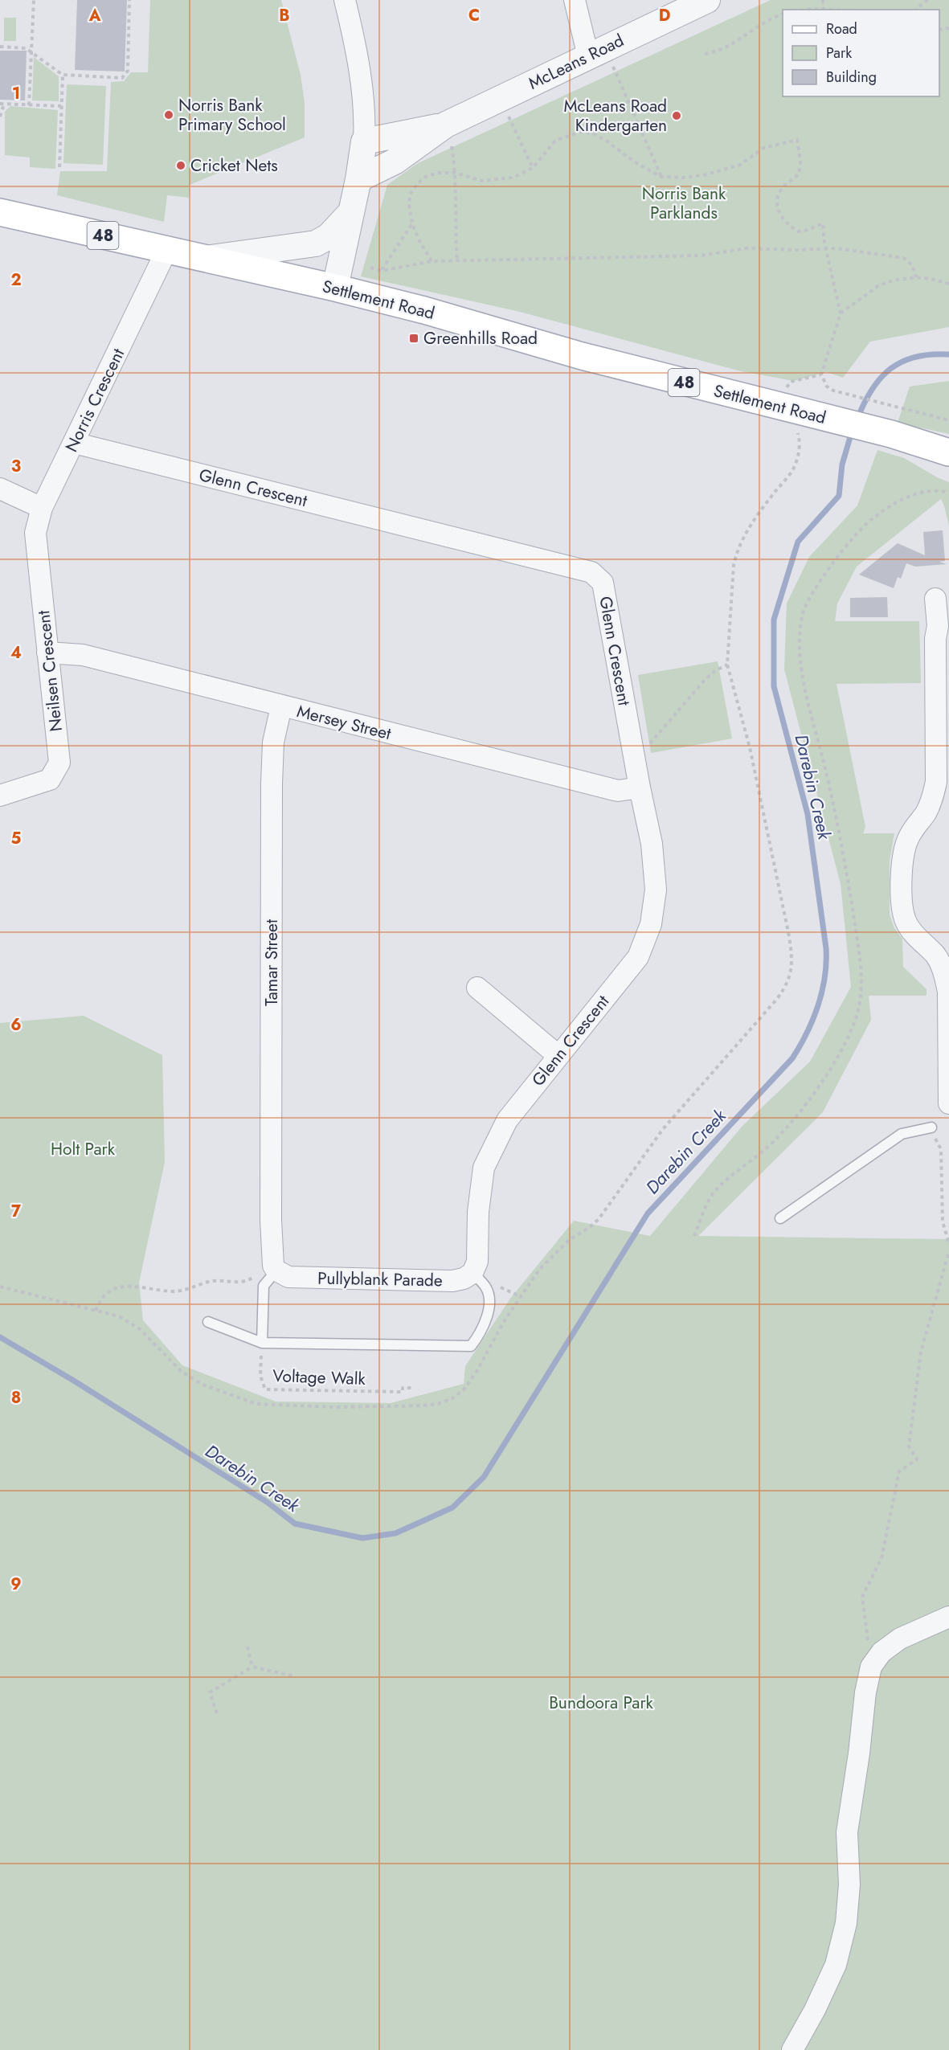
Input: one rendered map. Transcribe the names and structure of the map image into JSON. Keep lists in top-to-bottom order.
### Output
{
  "streets": {
    "main road": ["48", "Settlement Road"],
    "street": [
      "McLeans Road",
      "Norris Crescent",
      "Glenn Crescent",
      "Neilsen Crescent",
      "Mersey Street",
      "Tamar Street",
      "Pullyblank Parade"
    ],
    "path": ["Voltage Walk"]
  },
  "crossings": [
    ["Settlement Road", "Norris Crescent"],
    ["Norris Crescent", "Glenn Crescent"],
    ["Norris Crescent", "Neilsen Crescent"],
    ["Glenn Crescent", "Mersey Street"],
    ["Glenn Crescent", "Pullyblank Parade"],
    ["Neilsen Crescent", "Mersey Street"],
    ["Mersey Street", "Tamar Street"],
    ["Tamar Street", "Pullyblank Parade"]
  ],
  "water": ["Darebin Creek"],
  "parks": ["Norris Bank Parklands", "Holt Park", "Bundoora Park"],
  "places": {
    "other": ["Norris Bank Primary School", "McLeans Road Kindergarten", "Cricket Nets"],
    "transit": ["Greenhills Road"]
  },
  "legend": ["Road", "Park", "Building"],
  "grid": {
    "columns": [
      "A",
      "B",
      "C",
      "D"
    ],
    "rows": [
      "1",
      "2",
      "3",
      "4",
      "5",
      "6",
      "7",
      "8",
      "9"
    ]
  }
}
